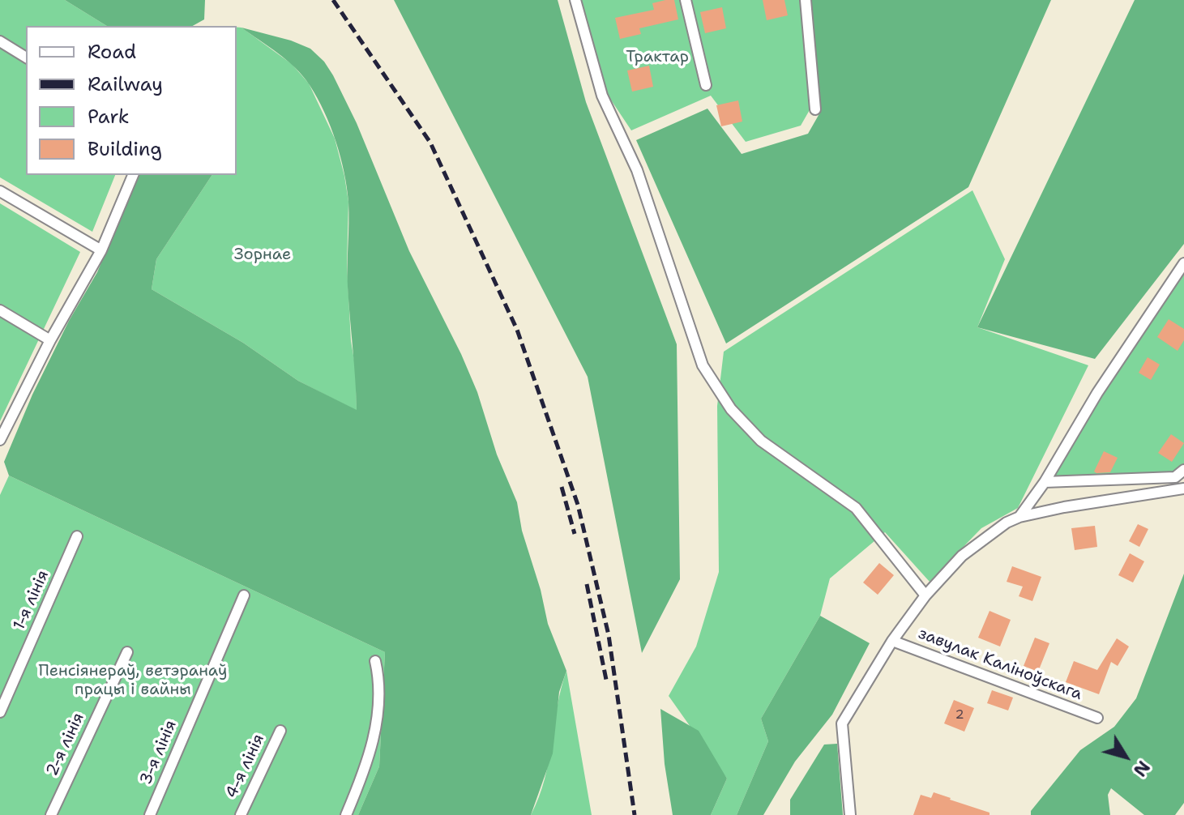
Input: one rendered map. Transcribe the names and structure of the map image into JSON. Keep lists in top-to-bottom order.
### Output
{
  "streets": {
    "street": [
      "1-я лінія",
      "завулак Каліноўскага",
      "2-я лінія",
      "3-я лінія",
      "4-я лінія"
    ]
  },
  "parks": ["Трактар", "Зорнае", "Пенсіянераў, ветэранаў працы і вайны"],
  "house_numbers": ["2"],
  "legend": [
    "Road",
    "Railway",
    "Park",
    "Building"
  ],
  "north": "bottom right"
}
